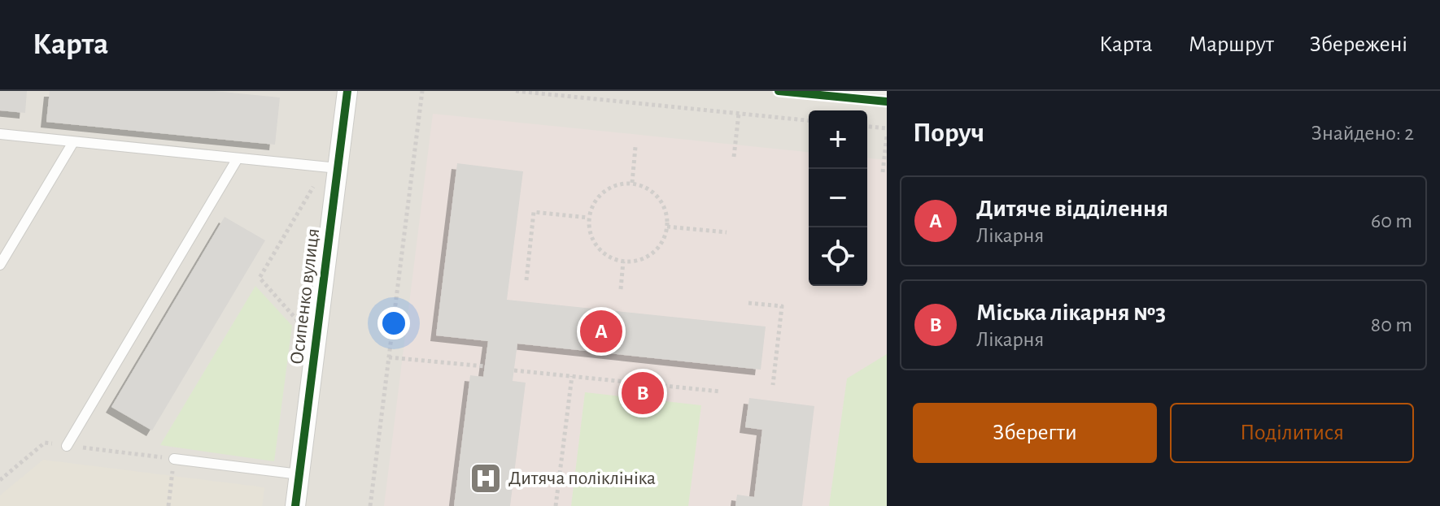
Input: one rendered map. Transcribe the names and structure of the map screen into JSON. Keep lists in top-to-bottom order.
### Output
{
  "streets": {
    "street": ["Осипенко вулиця"]
  },
  "places": {
    "hospital": ["Дитяча поліклініка"]
  },
  "page": {
    "header": "Карта",
    "nav": ["Карта", "Маршрут", "Збережені"],
    "heading": ["Поруч", "Знайдено: 2"],
    "map_buttons": ["+", "−"],
    "list": [
      {
        "mark": "A",
        "name": "Дитяче відділення",
        "note": "Лікарня",
        "value": "60 m"
      },
      {
        "mark": "B",
        "name": "Міська лікарня №3",
        "note": "Лікарня",
        "value": "80 m"
      }
    ],
    "pins": ["A", "B"],
    "buttons": ["Зберегти", "Поділитися"]
  }
}
